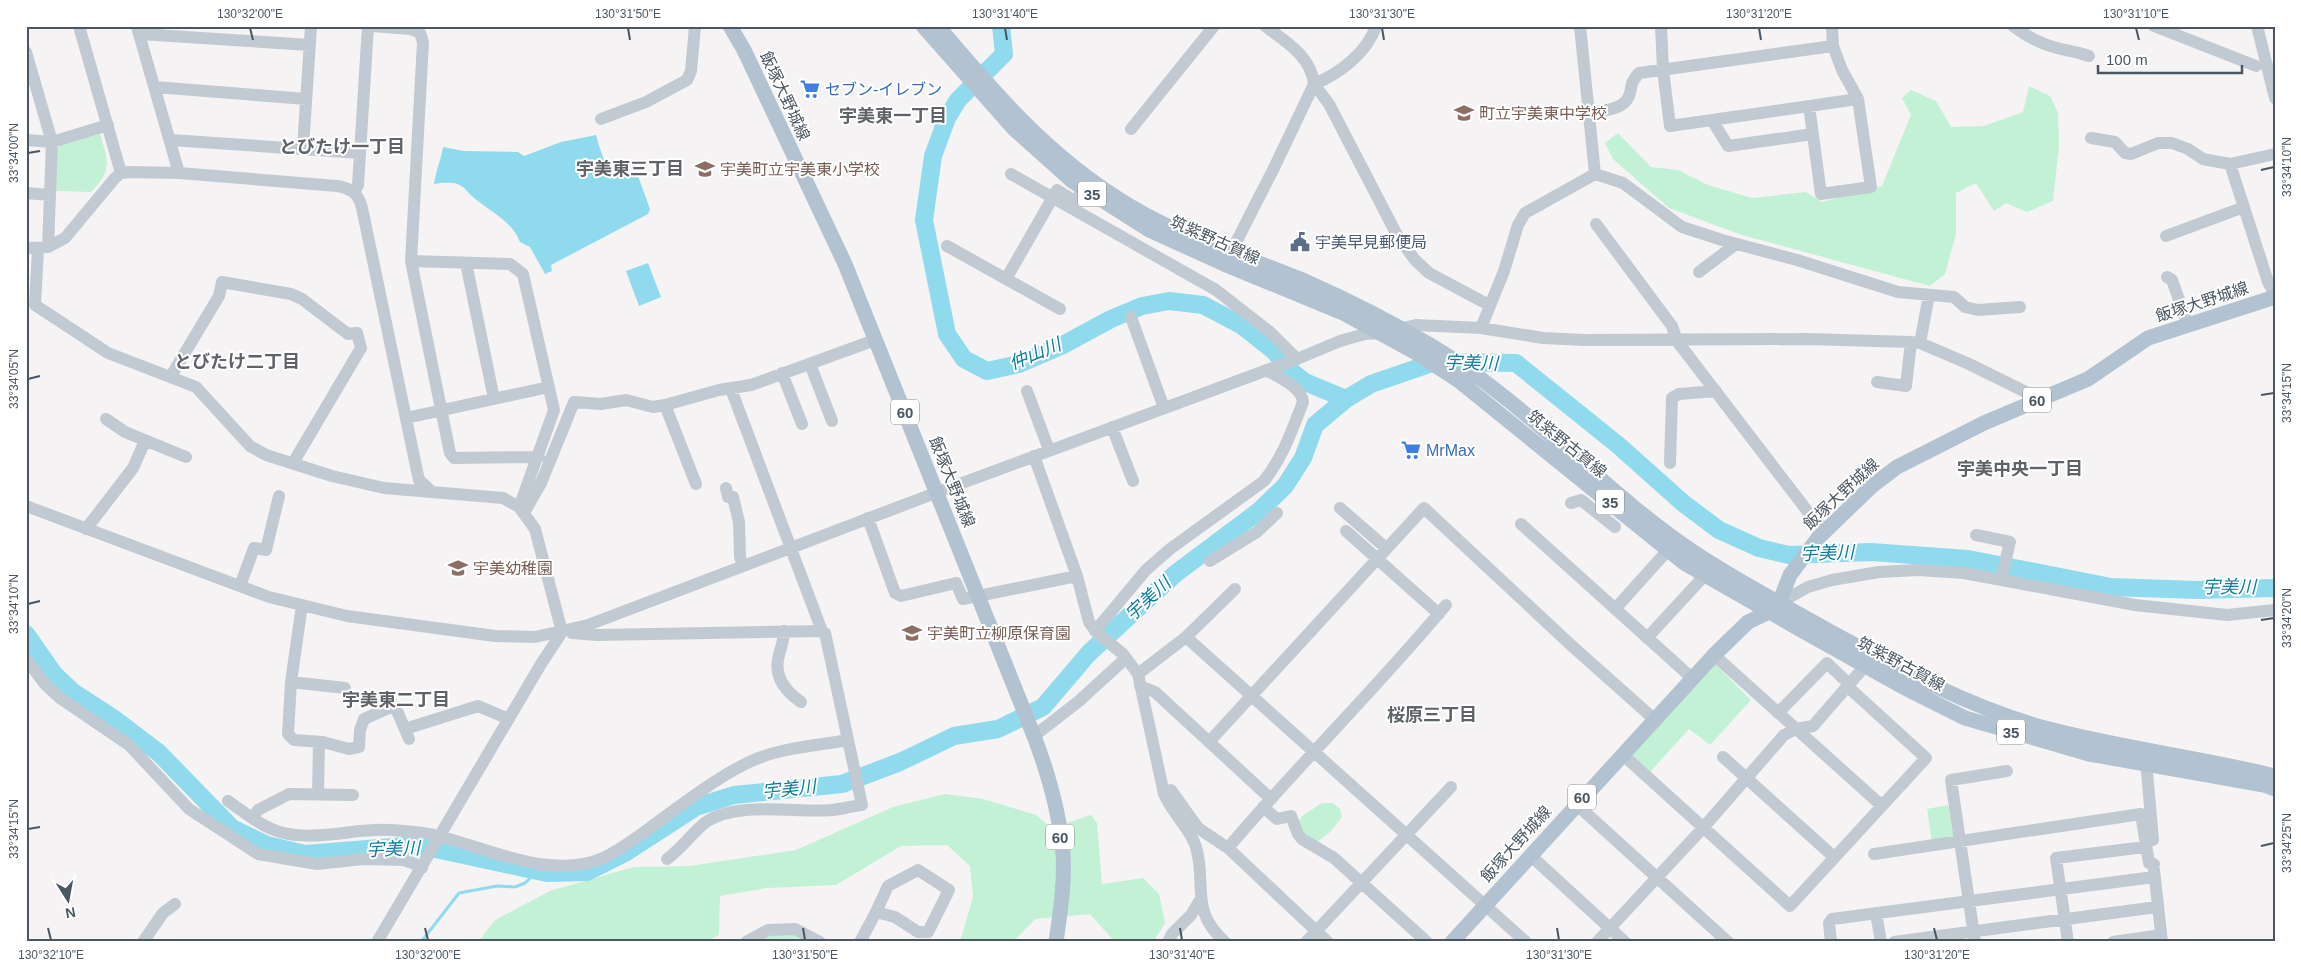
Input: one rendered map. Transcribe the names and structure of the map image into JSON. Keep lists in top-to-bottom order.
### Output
{
  "streets": {
    "main road": [
      "飯塚大野城線",
      "35",
      "筑紫野古賀線",
      "60"
    ]
  },
  "crossings": [
    ["飯塚大野城線", "筑紫野古賀線"]
  ],
  "districts": [
    "宇美東一丁目",
    "とびたけ一丁目",
    "宇美東三丁目",
    "とびたけ二丁目",
    "宇美中央一丁目",
    "宇美東二丁目",
    "桜原三丁目"
  ],
  "water": ["仲山川", "宇美川"],
  "places": {
    "supermarket": ["セブン-イレブン", "MrMax"],
    "school or university": [
      "町立宇美東中学校",
      "宇美町立宇美東小学校",
      "宇美幼稚園",
      "宇美町立柳原保育園"
    ],
    "public building": ["宇美早見郵便局"]
  },
  "scale_bar": "100 m",
  "north": "bottom",
  "coordinates": [
    "130°32'00\"E",
    "130°31'50\"E",
    "130°31'40\"E",
    "130°31'30\"E",
    "130°31'20\"E",
    "130°31'10\"E",
    "33°34'00\"N",
    "33°34'10\"N",
    "33°34'05\"N",
    "33°34'15\"N",
    "33°34'20\"N",
    "33°34'25\"N",
    "130°32'10\"E"
  ]
}
